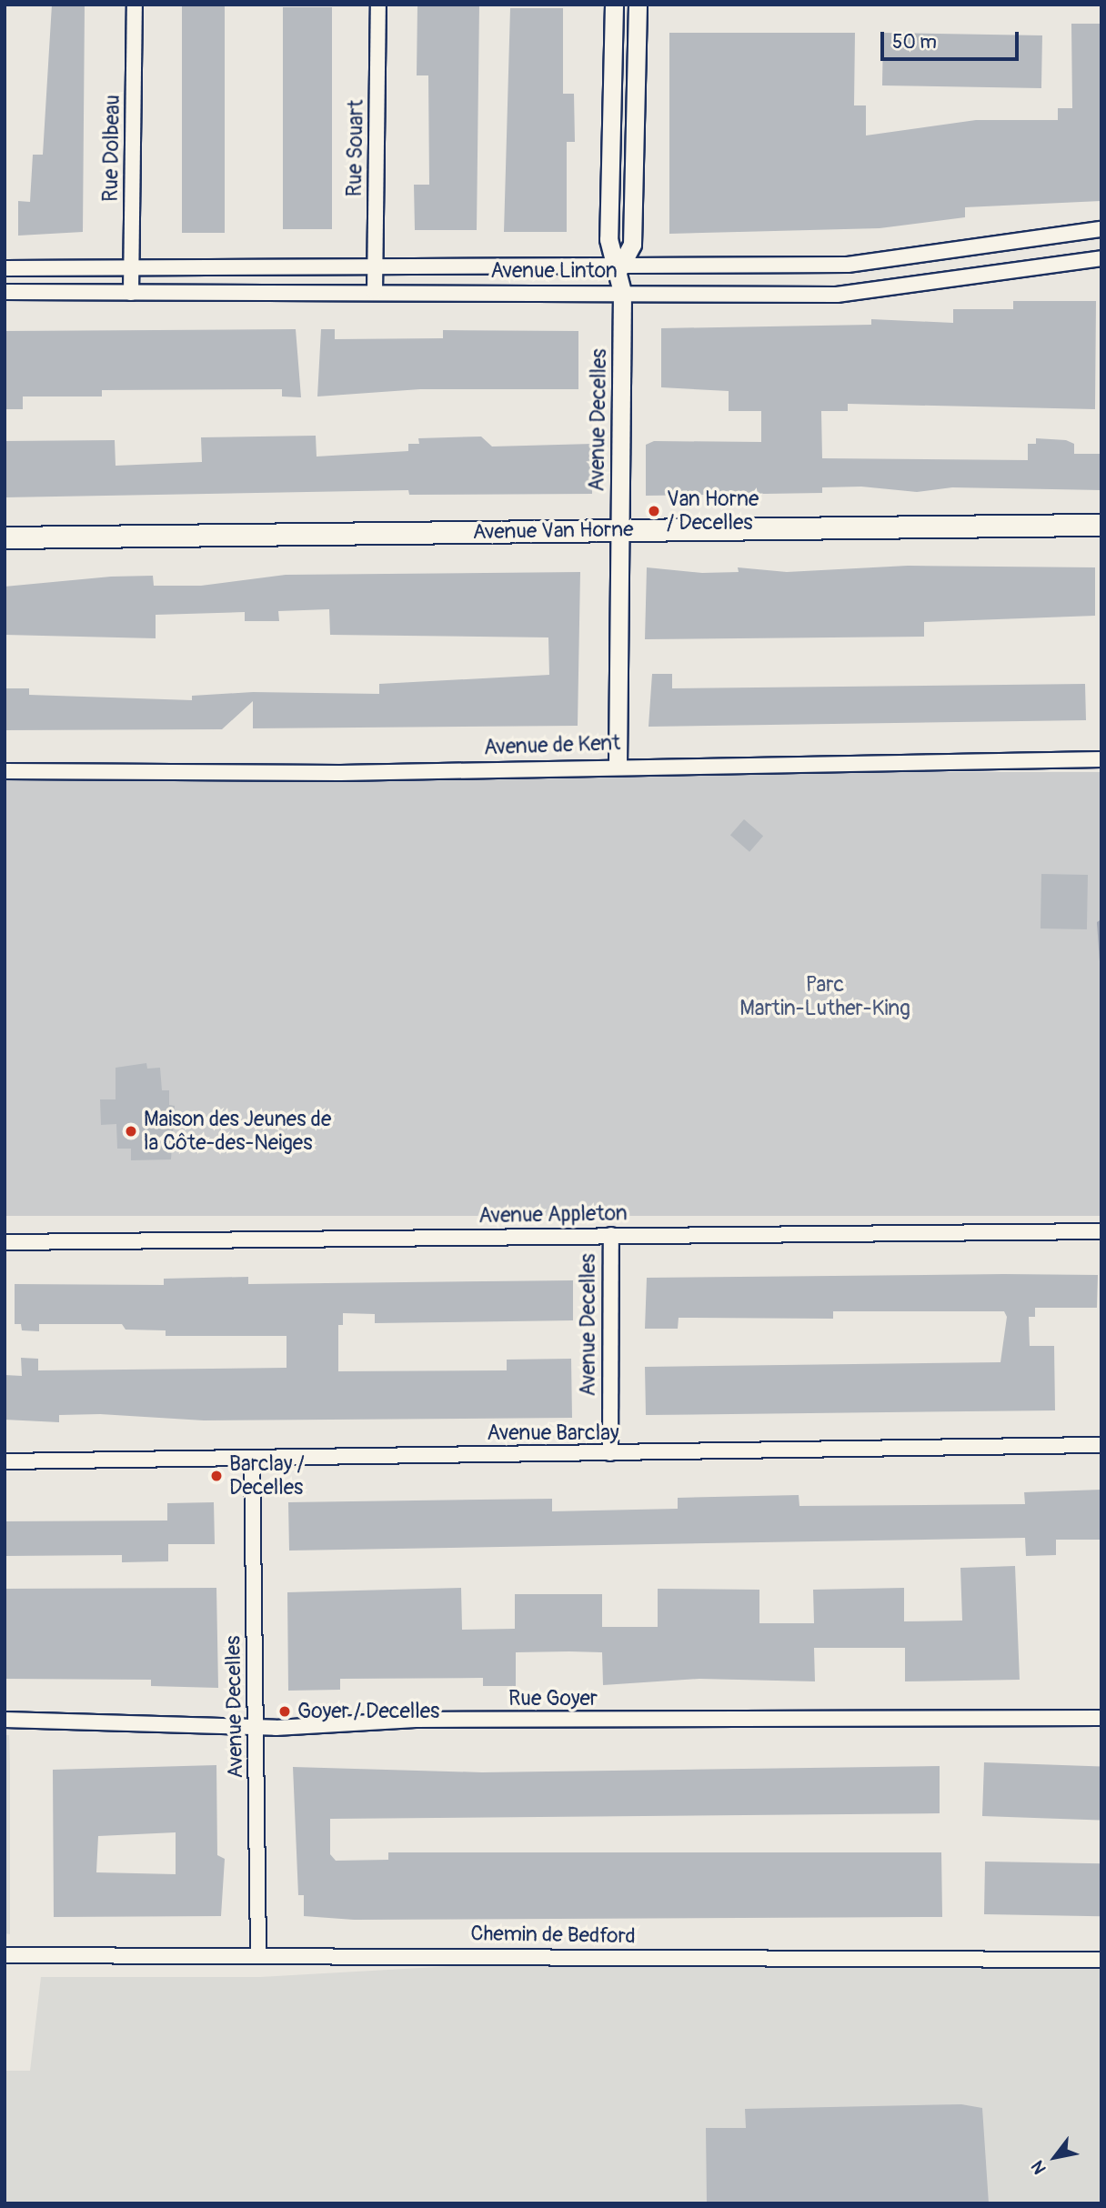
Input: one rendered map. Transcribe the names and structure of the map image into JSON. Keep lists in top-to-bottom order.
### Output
{
  "streets": {
    "main road": ["Avenue Van Horne"],
    "street": [
      "Rue Dolbeau",
      "Rue Souart",
      "Avenue Linton",
      "Avenue Decelles",
      "Avenue de Kent",
      "Avenue Appleton",
      "Avenue Barclay",
      "Rue Goyer",
      "Chemin de Bedford"
    ]
  },
  "crossings": [
    ["Rue Dolbeau", "Avenue Linton"],
    ["Rue Souart", "Avenue Linton"],
    ["Avenue Linton", "Avenue Decelles"],
    ["Avenue Decelles", "Avenue Van Horne"],
    ["Avenue Decelles", "Avenue de Kent"],
    ["Avenue Decelles", "Avenue Appleton"],
    ["Avenue Decelles", "Avenue Barclay"],
    ["Avenue Decelles", "Rue Goyer"],
    ["Avenue Decelles", "Chemin de Bedford"]
  ],
  "parks": ["Parc Martin-Luther-King"],
  "places": [
    "Van Horne / Decelles",
    "Maison des Jeunes de la Côte-des-Neiges",
    "Barclay / Decelles",
    "Goyer / Decelles"
  ],
  "scale_bar": "50 m",
  "north": "bottom left"
}
